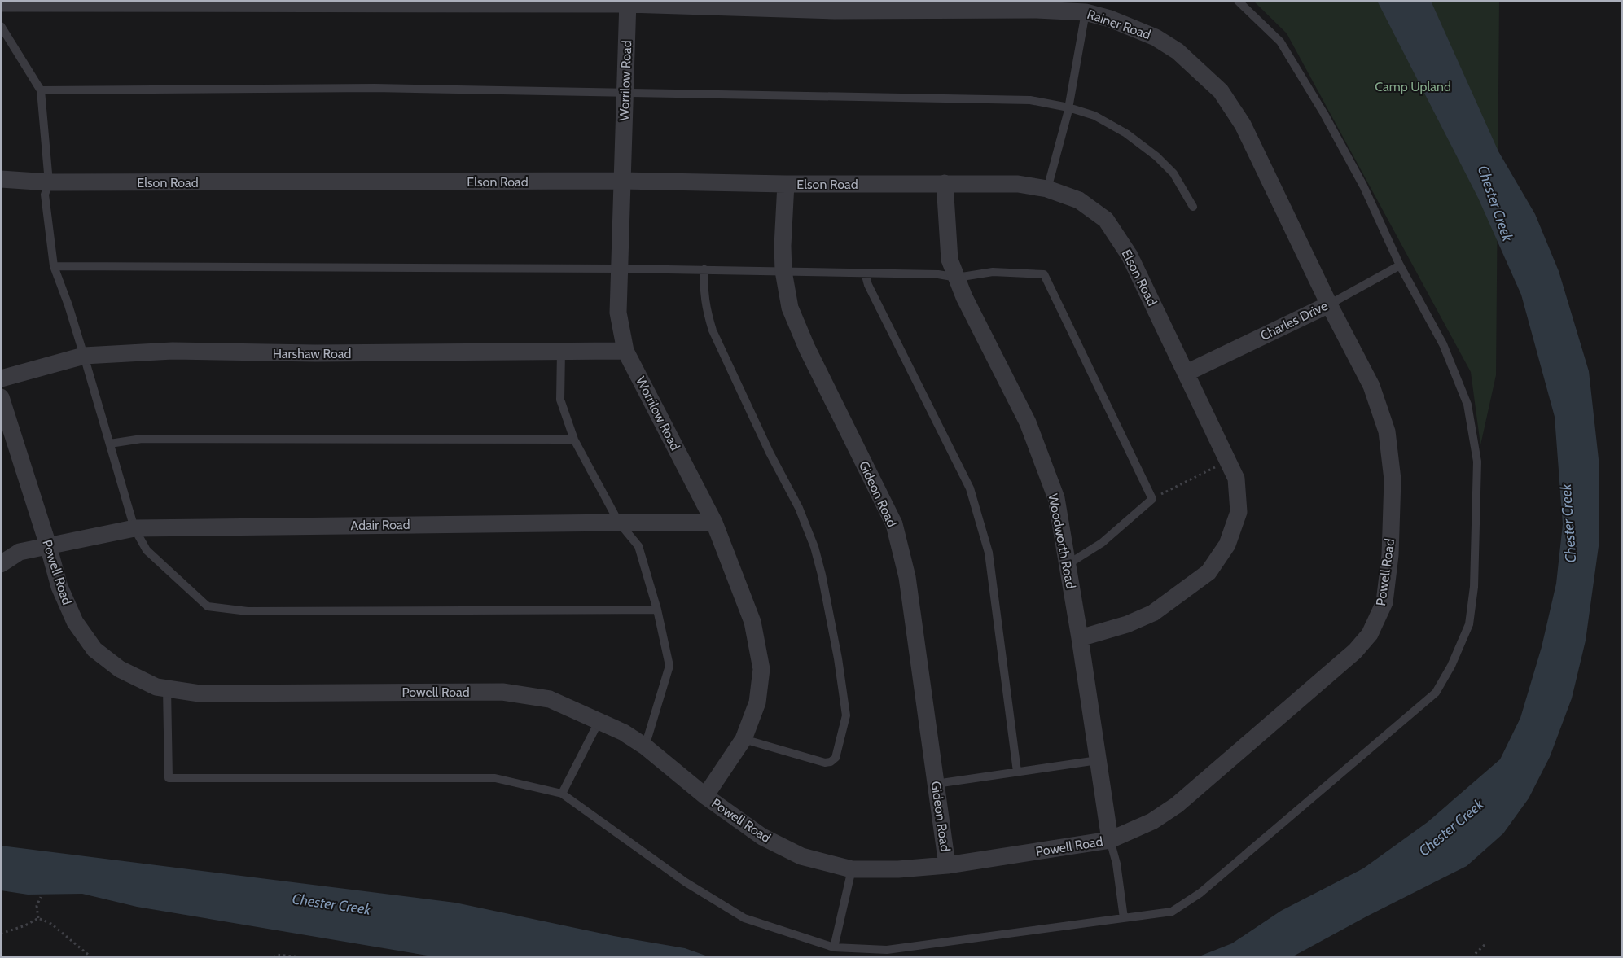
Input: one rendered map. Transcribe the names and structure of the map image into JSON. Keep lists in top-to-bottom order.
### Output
{
  "streets": {
    "street": [
      "Rainer Road",
      "Worrilow Road",
      "Elson Road",
      "Charles Drive",
      "Harshaw Road",
      "Gideon Road",
      "Adair Road",
      "Woodworth Road",
      "Powell Road"
    ]
  },
  "crossings": [
    ["Rainer Road", "Worrilow Road"],
    ["Rainer Road", "Charles Drive"],
    ["Rainer Road", "Powell Road"],
    ["Worrilow Road", "Elson Road"],
    ["Worrilow Road", "Harshaw Road"],
    ["Worrilow Road", "Adair Road"],
    ["Worrilow Road", "Powell Road"],
    ["Elson Road", "Charles Drive"],
    ["Elson Road", "Gideon Road"],
    ["Elson Road", "Woodworth Road"],
    ["Charles Drive", "Powell Road"],
    ["Gideon Road", "Powell Road"],
    ["Adair Road", "Powell Road"],
    ["Woodworth Road", "Powell Road"]
  ],
  "water": ["Chester Creek"],
  "parks": ["Camp Upland"]
}
